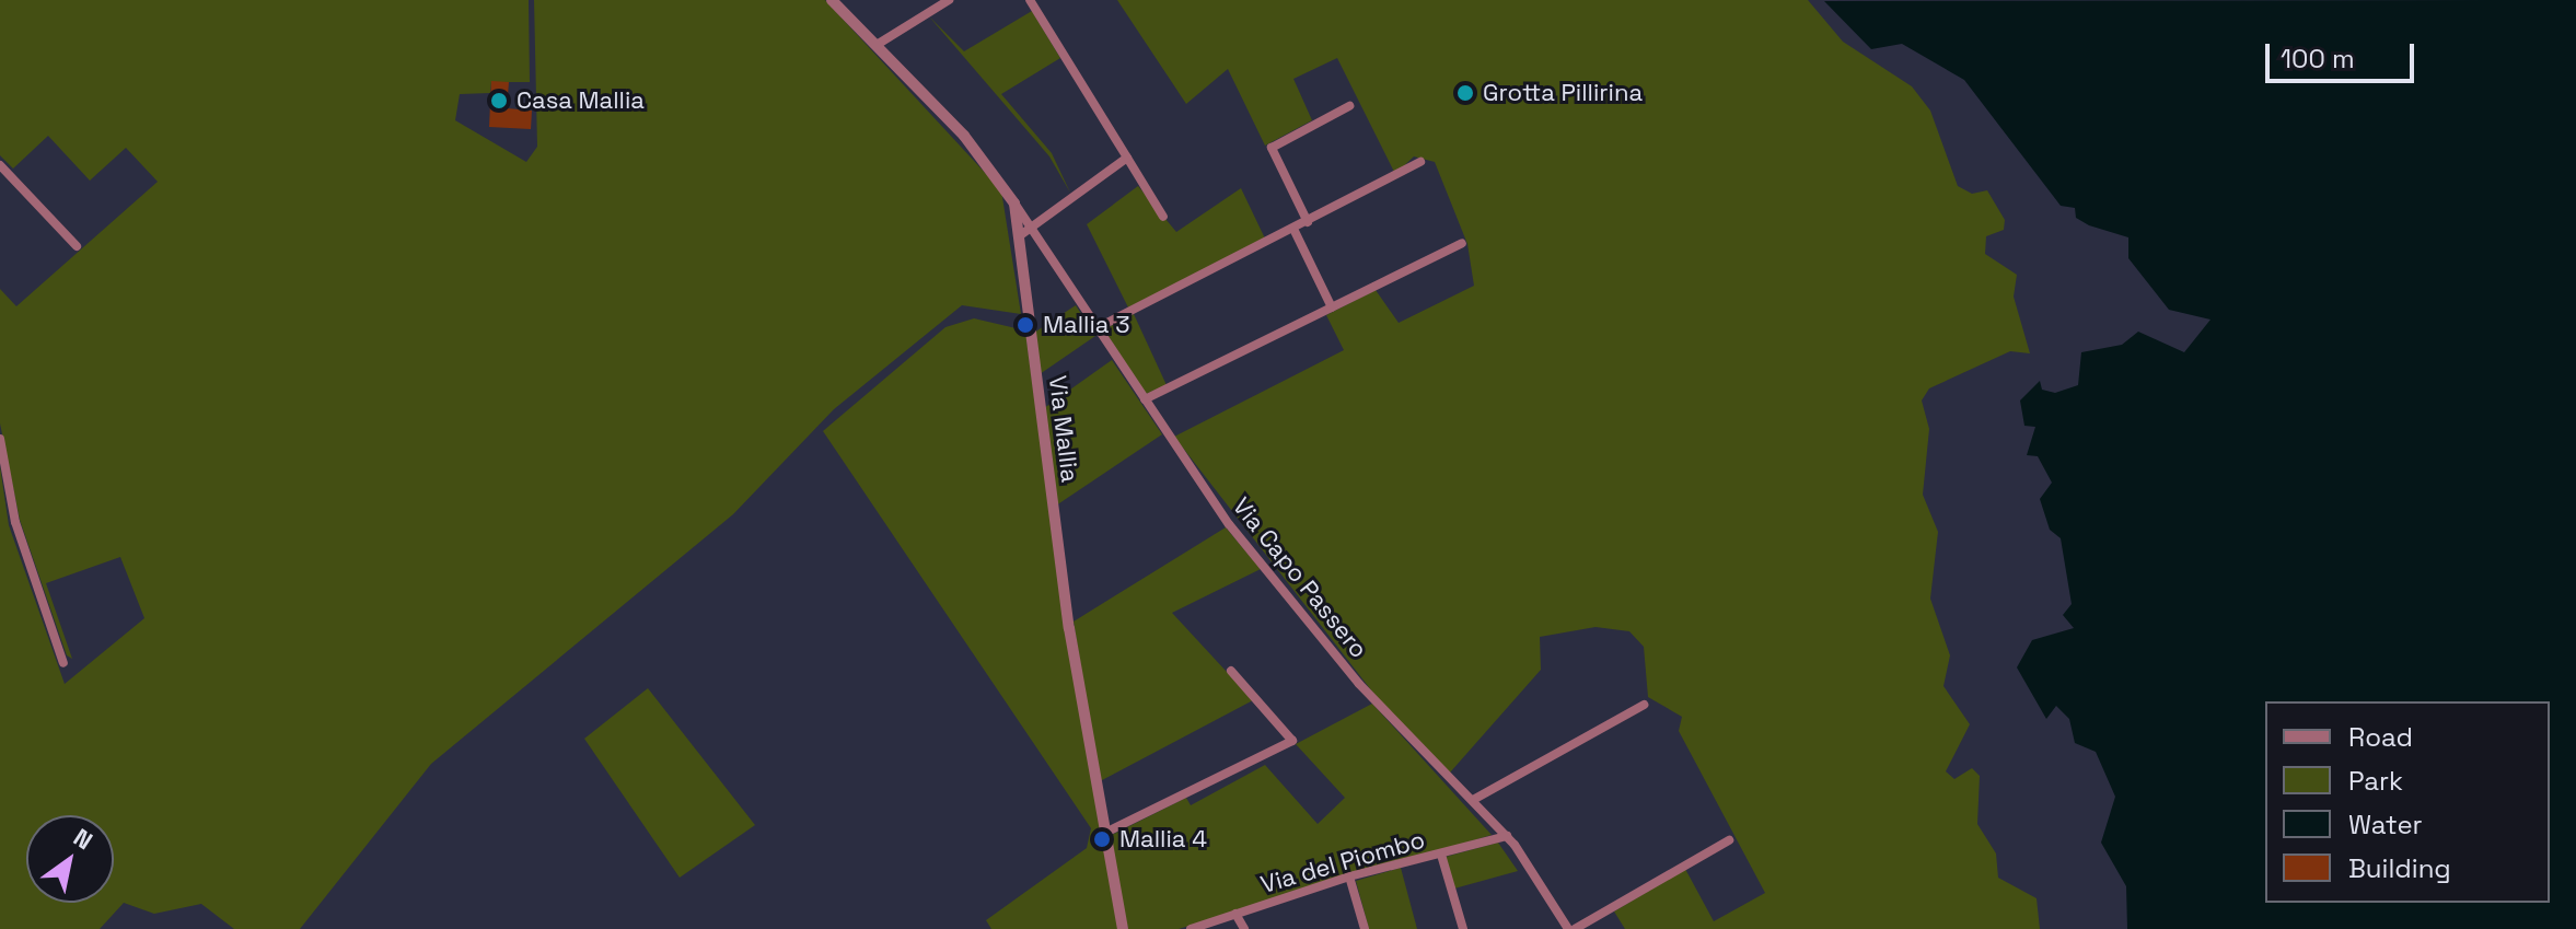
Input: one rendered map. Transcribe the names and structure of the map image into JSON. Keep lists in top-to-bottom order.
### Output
{
  "streets": {
    "street": ["Via Mallia", "Via Capo Passero", "Via del Piombo"]
  },
  "crossings": [
    ["Via Mallia", "Via Capo Passero"],
    ["Via Capo Passero", "Via del Piombo"]
  ],
  "places": [
    "Grotta Pillirina",
    "Casa Mallia",
    "Mallia 3",
    "Mallia 4"
  ],
  "legend": [
    "Road",
    "Park",
    "Water",
    "Building"
  ],
  "scale_bar": "100 m",
  "north": "top right"
}
